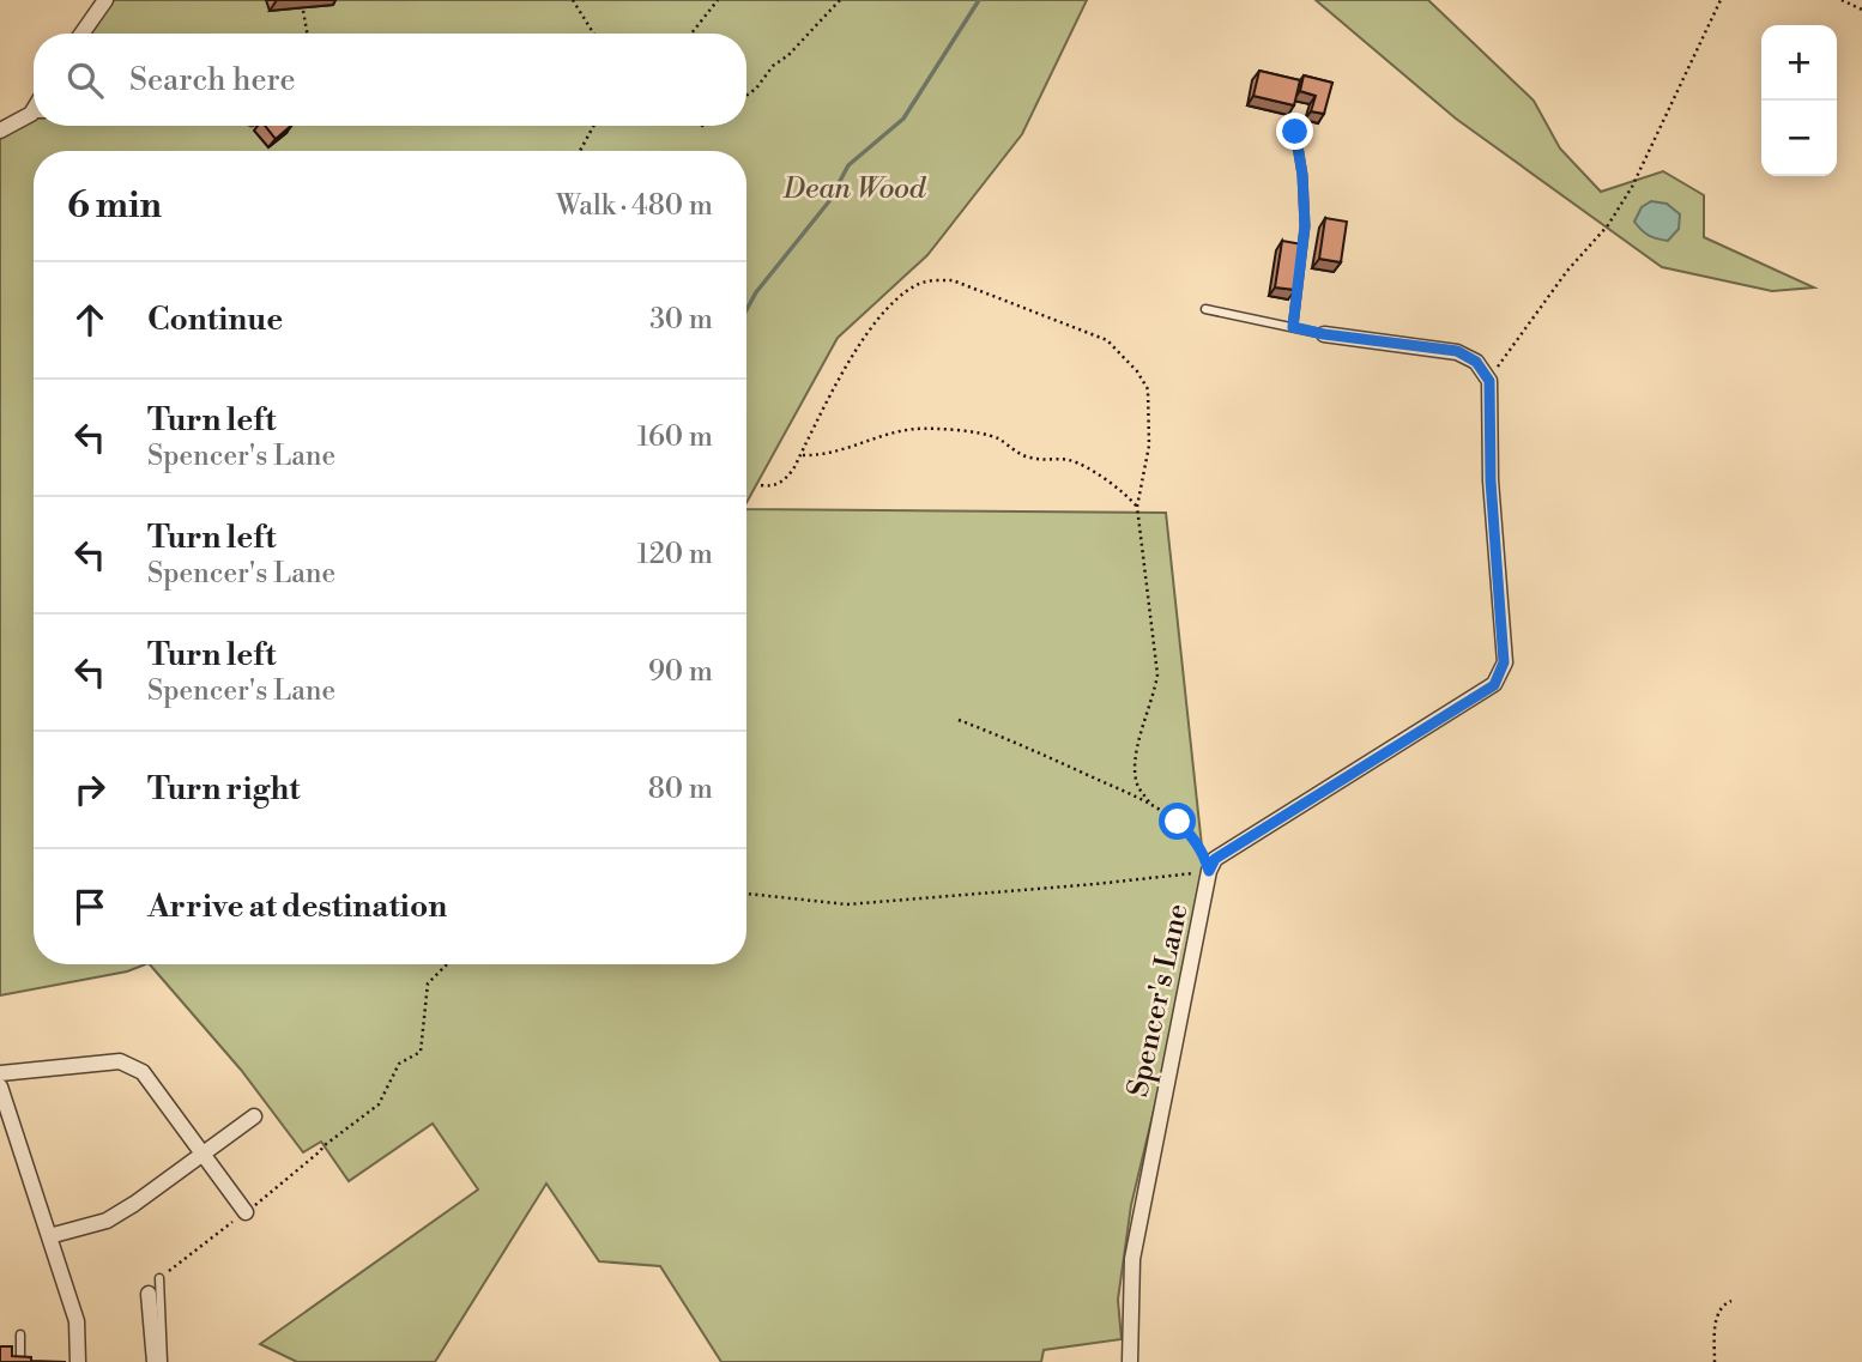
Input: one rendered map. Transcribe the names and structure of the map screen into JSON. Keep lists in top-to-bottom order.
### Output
{
  "streets": {
    "street": ["Spencer's Lane"]
  },
  "parks": ["Dean Wood"],
  "page": {
    "map_buttons": ["+", "−"],
    "search": "Search here",
    "heading": ["6 min", "Walk · 480 m"],
    "list": [
      ["Continue", "30 m"],
      ["Turn left", "Spencer's Lane", "160 m"],
      ["Turn left", "Spencer's Lane", "120 m"],
      ["Turn left", "Spencer's Lane", "90 m"],
      ["Turn right", "80 m"],
      "Arrive at destination"
    ]
  }
}
